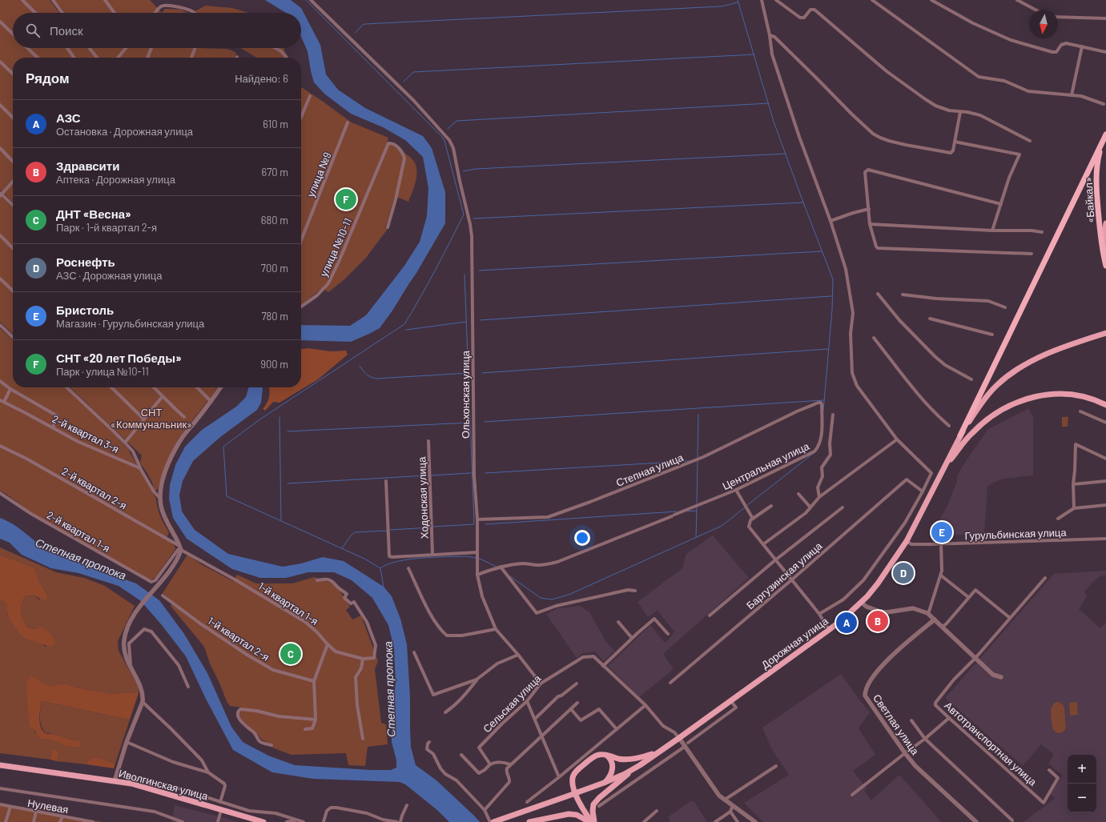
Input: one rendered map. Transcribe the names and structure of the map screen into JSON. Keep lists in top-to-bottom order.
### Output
{
  "streets": {
    "highway": ["«Байкал»"],
    "main road": ["Дорожная улица", "Иволгинская улица"],
    "street": [
      "улица №9",
      "улица №10-11",
      "Ольхонская улица",
      "2-й квартал 3-я",
      "Центральная улица",
      "Степная улица",
      "2-й квартал 2-я",
      "Ходонская улица",
      "2-й квартал 1-я",
      "Гурульбинская улица",
      "Баргузинская улица",
      "1-й квартал 1-я",
      "1-й квартал 2-я",
      "Сельская улица",
      "Светлая улица",
      "Автотранспортная улица",
      "Нулевая"
    ]
  },
  "crossings": [
    ["Ольхонская улица", "Центральная улица"],
    ["Ольхонская улица", "Степная улица"],
    ["Ольхонская улица", "Сельская улица"],
    ["Центральная улица", "Степная улица"],
    ["2-й квартал 2-я", "2-й квартал 1-я"],
    ["2-й квартал 2-я", "1-й квартал 1-я"],
    ["2-й квартал 1-я", "1-й квартал 1-я"],
    ["Гурульбинская улица", "Дорожная улица"]
  ],
  "water": ["Степная протока"],
  "parks": ["СНТ «Коммунальник»"],
  "north": "bottom",
  "page": {
    "search": "Поиск",
    "heading": ["Рядом", "Найдено: 6"],
    "list": [
      {
        "mark": "A",
        "name": "АЗС",
        "note": "Остановка · Дорожная улица",
        "value": "610 m"
      },
      {
        "mark": "B",
        "name": "Здравсити",
        "note": "Аптека · Дорожная улица",
        "value": "670 m"
      },
      {
        "mark": "C",
        "name": "ДНТ «Весна»",
        "note": "Парк · 1-й квартал 2-я",
        "value": "680 m"
      },
      {
        "mark": "D",
        "name": "Роснефть",
        "note": "АЗС · Дорожная улица",
        "value": "700 m"
      },
      {
        "mark": "E",
        "name": "Бристоль",
        "note": "Магазин · Гурульбинская улица",
        "value": "780 m"
      },
      {
        "mark": "F",
        "name": "СНТ «20 лет Победы»",
        "note": "Парк · улица №10-11",
        "value": "900 m"
      }
    ],
    "pins": [
      "F",
      "E",
      "D",
      "B",
      "A",
      "C"
    ],
    "map_buttons": ["+", "−"]
  }
}
